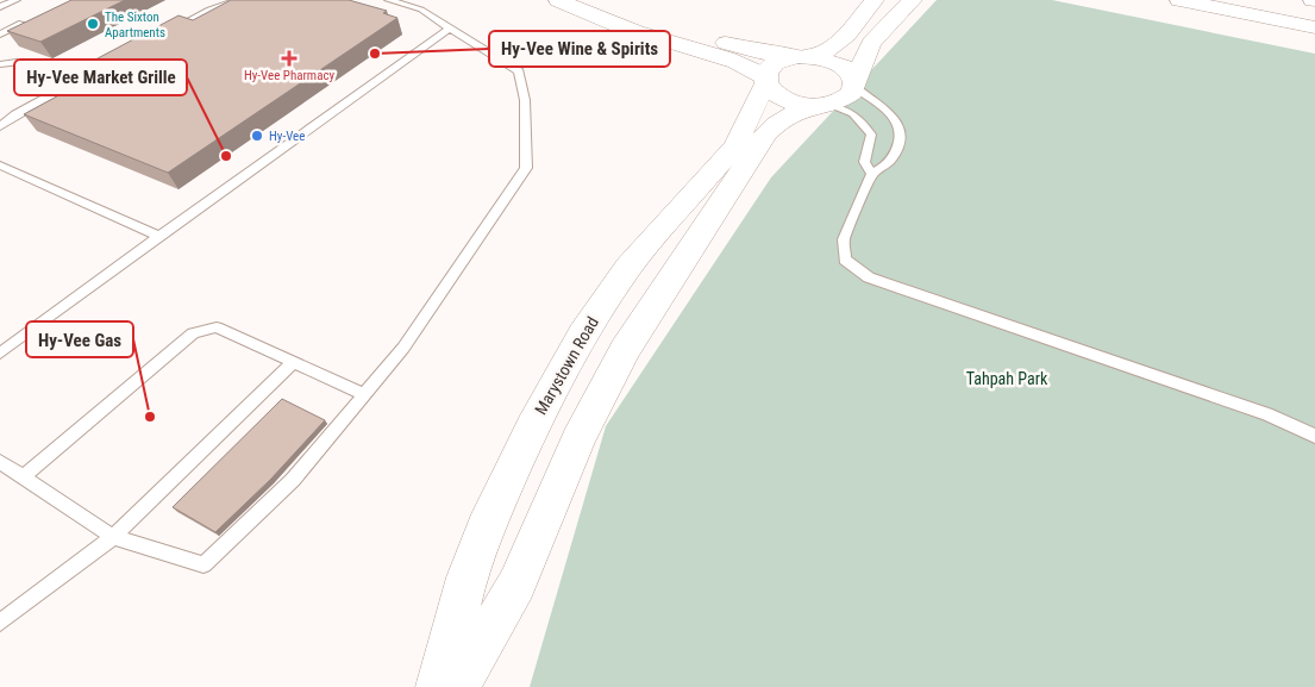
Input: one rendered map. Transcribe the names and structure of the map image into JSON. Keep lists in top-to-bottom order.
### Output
{
  "streets": {
    "main road": ["Marystown Road"]
  },
  "parks": ["Tahpah Park"],
  "places": {
    "other": [
      "The Sixton Apartments",
      "Hy-Vee Wine & Spirits",
      "Hy-Vee",
      "Hy-Vee Market Grille",
      "Hy-Vee Gas"
    ],
    "health": ["Hy-Vee Pharmacy"]
  }
}
